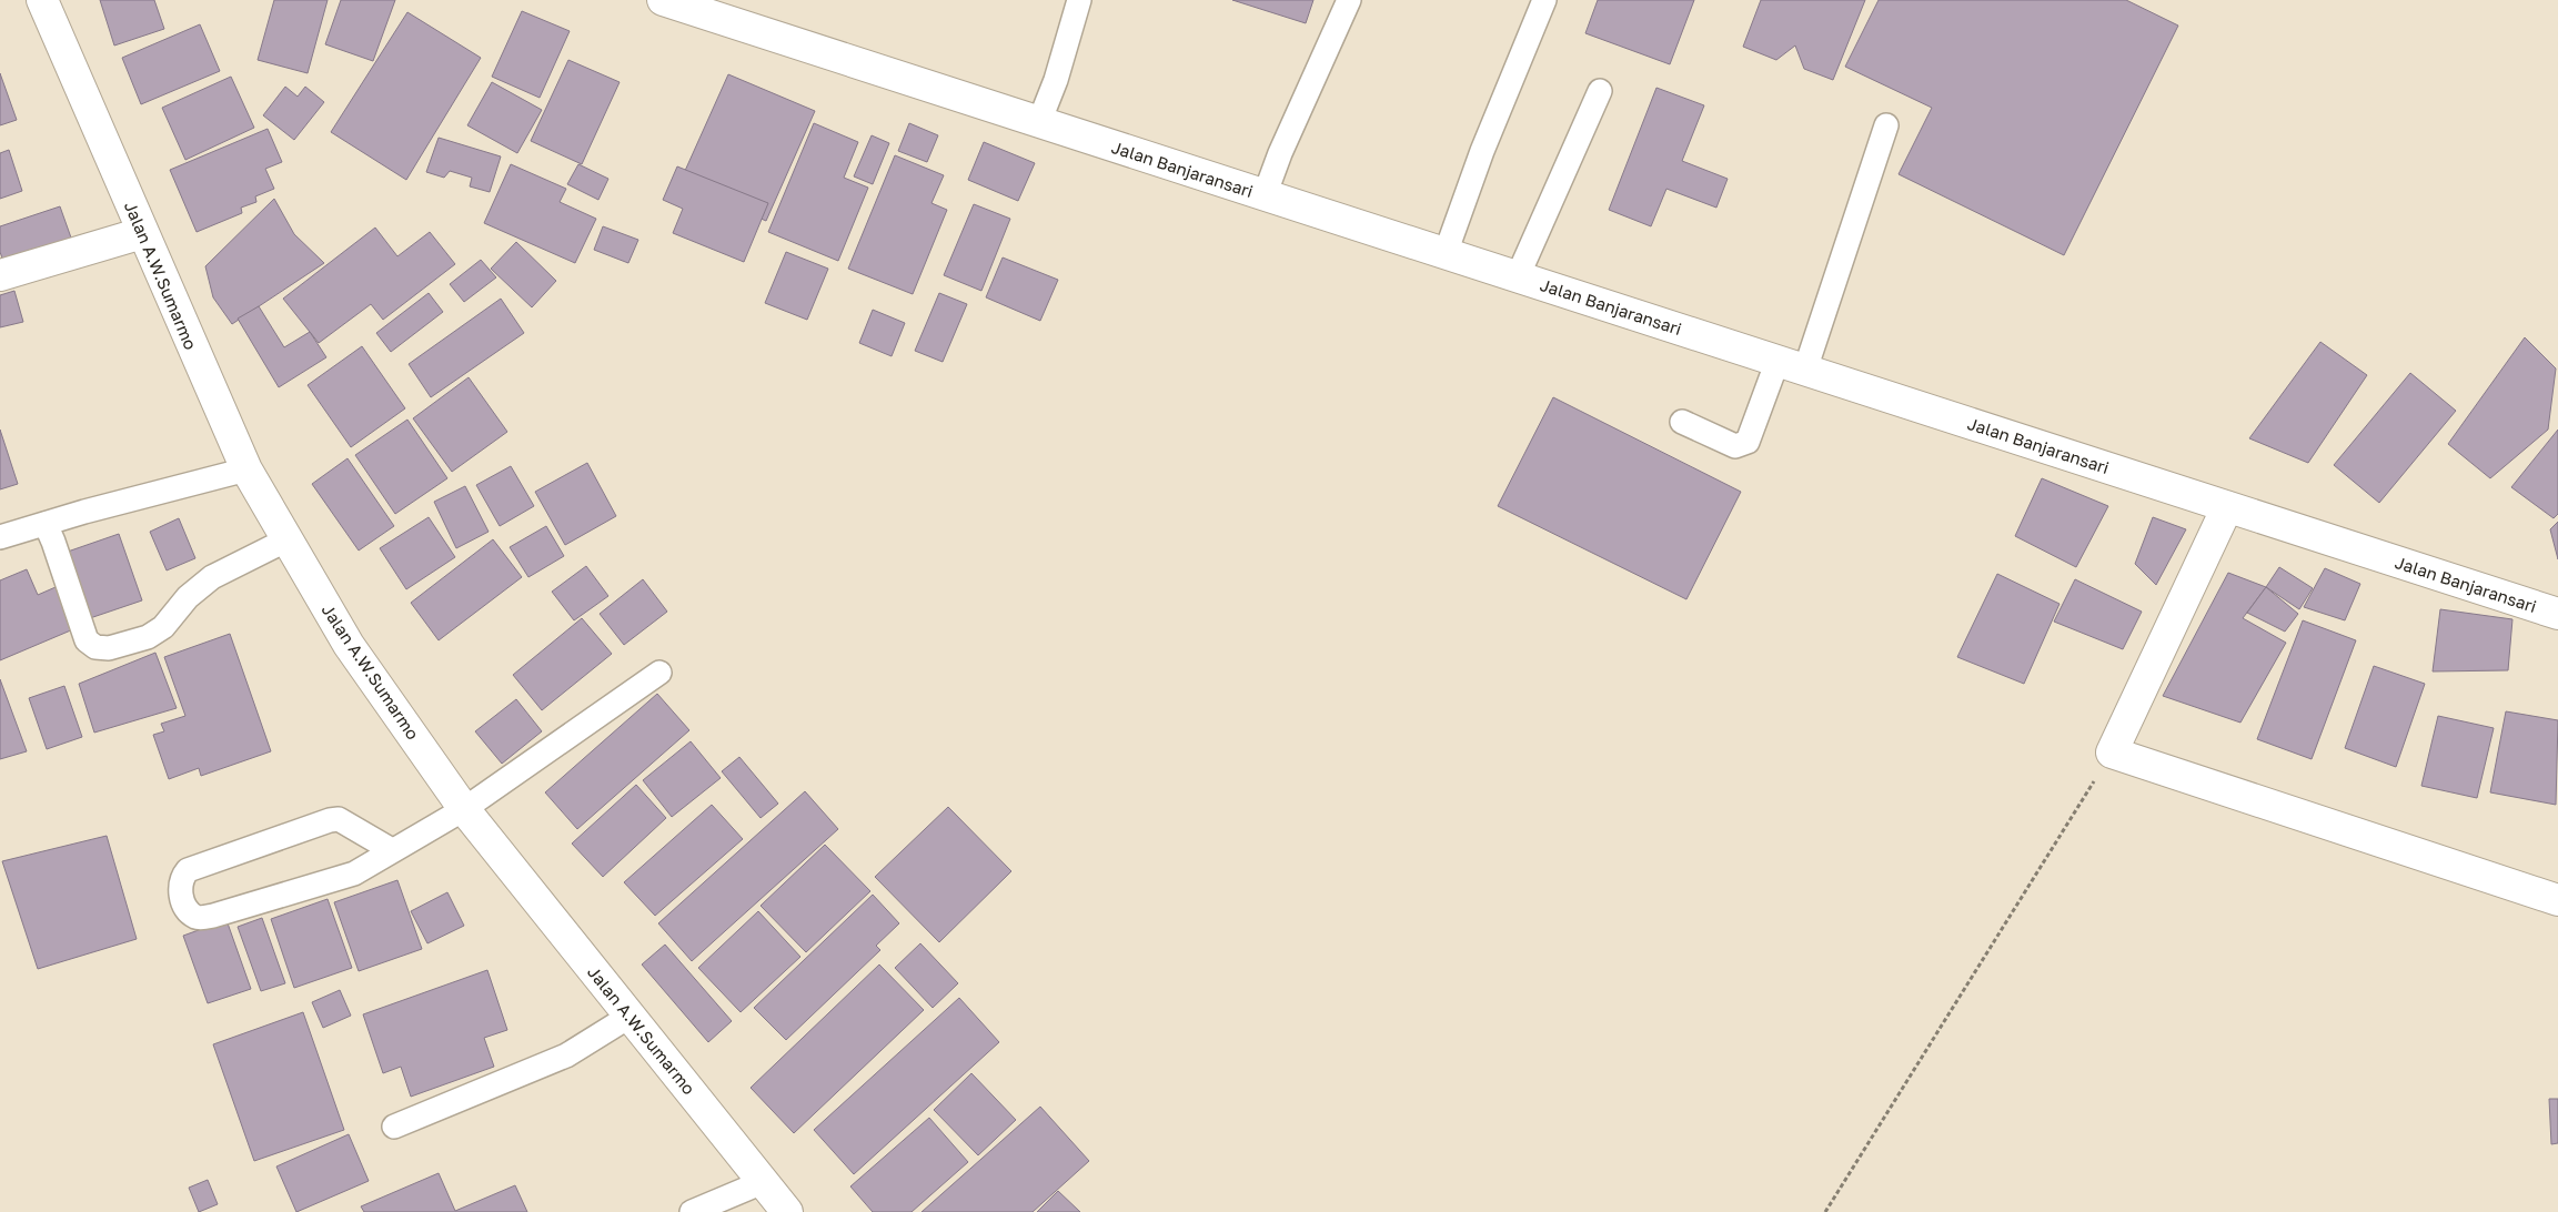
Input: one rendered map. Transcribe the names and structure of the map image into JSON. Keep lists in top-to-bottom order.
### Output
{
  "streets": {
    "street": ["Jalan Banjaransari", "Jalan A.W.Sumarmo"]
  }
}
